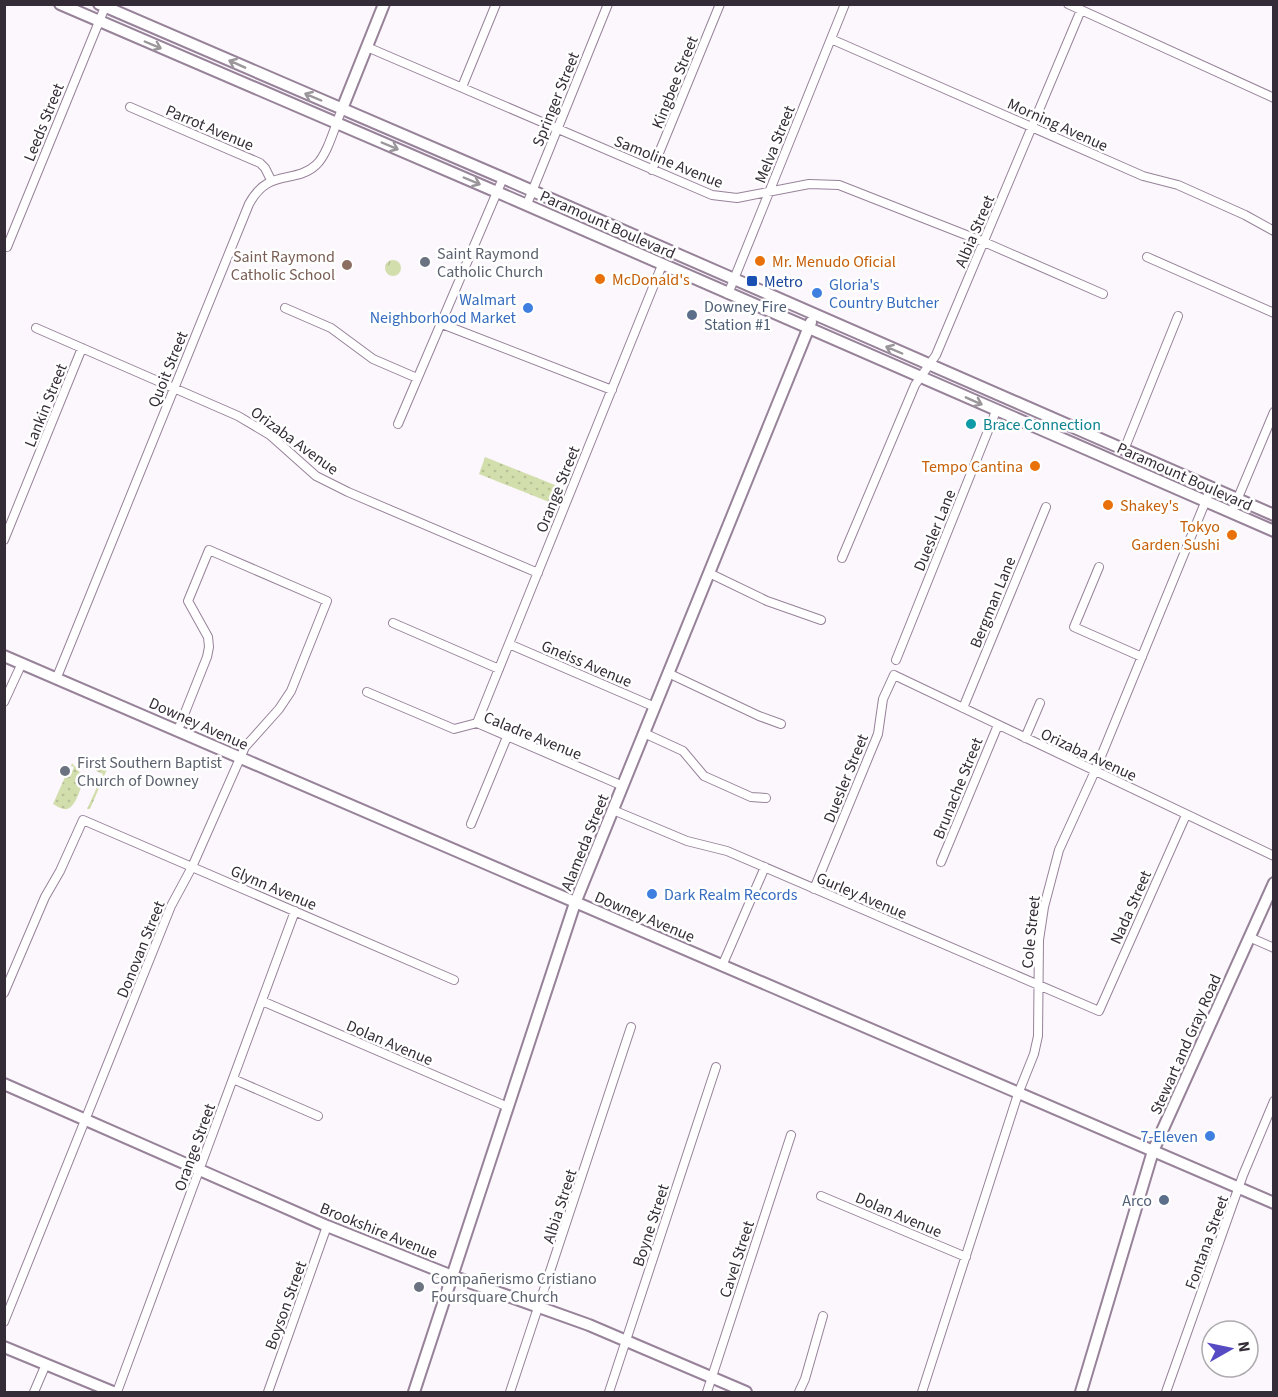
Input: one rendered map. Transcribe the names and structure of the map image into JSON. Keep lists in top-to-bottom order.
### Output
{
  "streets": {
    "main road": [
      "Paramount Boulevard",
      "Downey Avenue",
      "Alameda Street",
      "Stewart and Gray Road",
      "Brookshire Avenue"
    ],
    "street": [
      "Kingbee Street",
      "Springer Street",
      "Leeds Street",
      "Morning Avenue",
      "Parrot Avenue",
      "Melva Street",
      "Samoline Avenue",
      "Albia Street",
      "Quoit Street",
      "Lankin Street",
      "Orizaba Avenue",
      "Orange Street",
      "Duesler Lane",
      "Bergman Lane",
      "Gneiss Avenue",
      "Caladre Avenue",
      "Duesler Street",
      "Brunache Street",
      "Glynn Avenue",
      "Gurley Avenue",
      "Nada Street",
      "Cole Street",
      "Donovan Street",
      "Dolan Avenue",
      "Boyne Street",
      "Fontana Street",
      "Cavel Street",
      "Boyson Street"
    ]
  },
  "crossings": [
    ["Kingbee Street", "Samoline Avenue"],
    ["Springer Street", "Samoline Avenue"],
    ["Springer Street", "Paramount Boulevard"],
    ["Leeds Street", "Paramount Boulevard"],
    ["Morning Avenue", "Melva Street"],
    ["Morning Avenue", "Albia Street"],
    ["Parrot Avenue", "Quoit Street"],
    ["Melva Street", "Samoline Avenue"],
    ["Melva Street", "Paramount Boulevard"],
    ["Samoline Avenue", "Albia Street"],
    ["Paramount Boulevard", "Albia Street"],
    ["Paramount Boulevard", "Orange Street"],
    ["Paramount Boulevard", "Duesler Lane"],
    ["Paramount Boulevard", "Alameda Street"],
    ["Paramount Boulevard", "Cole Street"],
    ["Albia Street", "Brookshire Avenue"],
    ["Quoit Street", "Orizaba Avenue"],
    ["Quoit Street", "Downey Avenue"],
    ["Lankin Street", "Orizaba Avenue"],
    ["Orizaba Avenue", "Orange Street"],
    ["Orizaba Avenue", "Bergman Lane"],
    ["Orizaba Avenue", "Duesler Street"],
    ["Orizaba Avenue", "Brunache Street"],
    ["Orizaba Avenue", "Nada Street"],
    ["Orizaba Avenue", "Cole Street"],
    ["Orange Street", "Gneiss Avenue"],
    ["Orange Street", "Caladre Avenue"],
    ["Orange Street", "Glynn Avenue"],
    ["Orange Street", "Dolan Avenue"],
    ["Orange Street", "Brookshire Avenue"],
    ["Gneiss Avenue", "Alameda Street"],
    ["Downey Avenue", "Alameda Street"],
    ["Downey Avenue", "Cole Street"],
    ["Downey Avenue", "Donovan Street"],
    ["Downey Avenue", "Stewart and Gray Road"],
    ["Downey Avenue", "Fontana Street"],
    ["Caladre Avenue", "Alameda Street"],
    ["Duesler Street", "Gurley Avenue"],
    ["Alameda Street", "Gurley Avenue"],
    ["Alameda Street", "Dolan Avenue"],
    ["Alameda Street", "Brookshire Avenue"],
    ["Glynn Avenue", "Donovan Street"],
    ["Gurley Avenue", "Nada Street"],
    ["Gurley Avenue", "Cole Street"],
    ["Cole Street", "Dolan Avenue"],
    ["Donovan Street", "Brookshire Avenue"],
    ["Boyne Street", "Brookshire Avenue"],
    ["Brookshire Avenue", "Cavel Street"],
    ["Brookshire Avenue", "Boyson Street"]
  ],
  "places": {
    "other": [
      "Mr. Menudo Oficial",
      "Saint Raymond Catholic Church",
      "Saint Raymond Catholic School",
      "McDonald's",
      "Gloria's Country Butcher",
      "Walmart Neighborhood Market",
      "Downey Fire Station #1",
      "Brace Connection",
      "Tempo Cantina",
      "Shakey's",
      "Tokyo Garden Sushi",
      "First Southern Baptist Church of Downey",
      "Dark Realm Records",
      "7-Eleven",
      "Arco",
      "Compañerismo Cristiano Foursquare Church"
    ],
    "transit": ["Metro"]
  },
  "north": "right"
}
